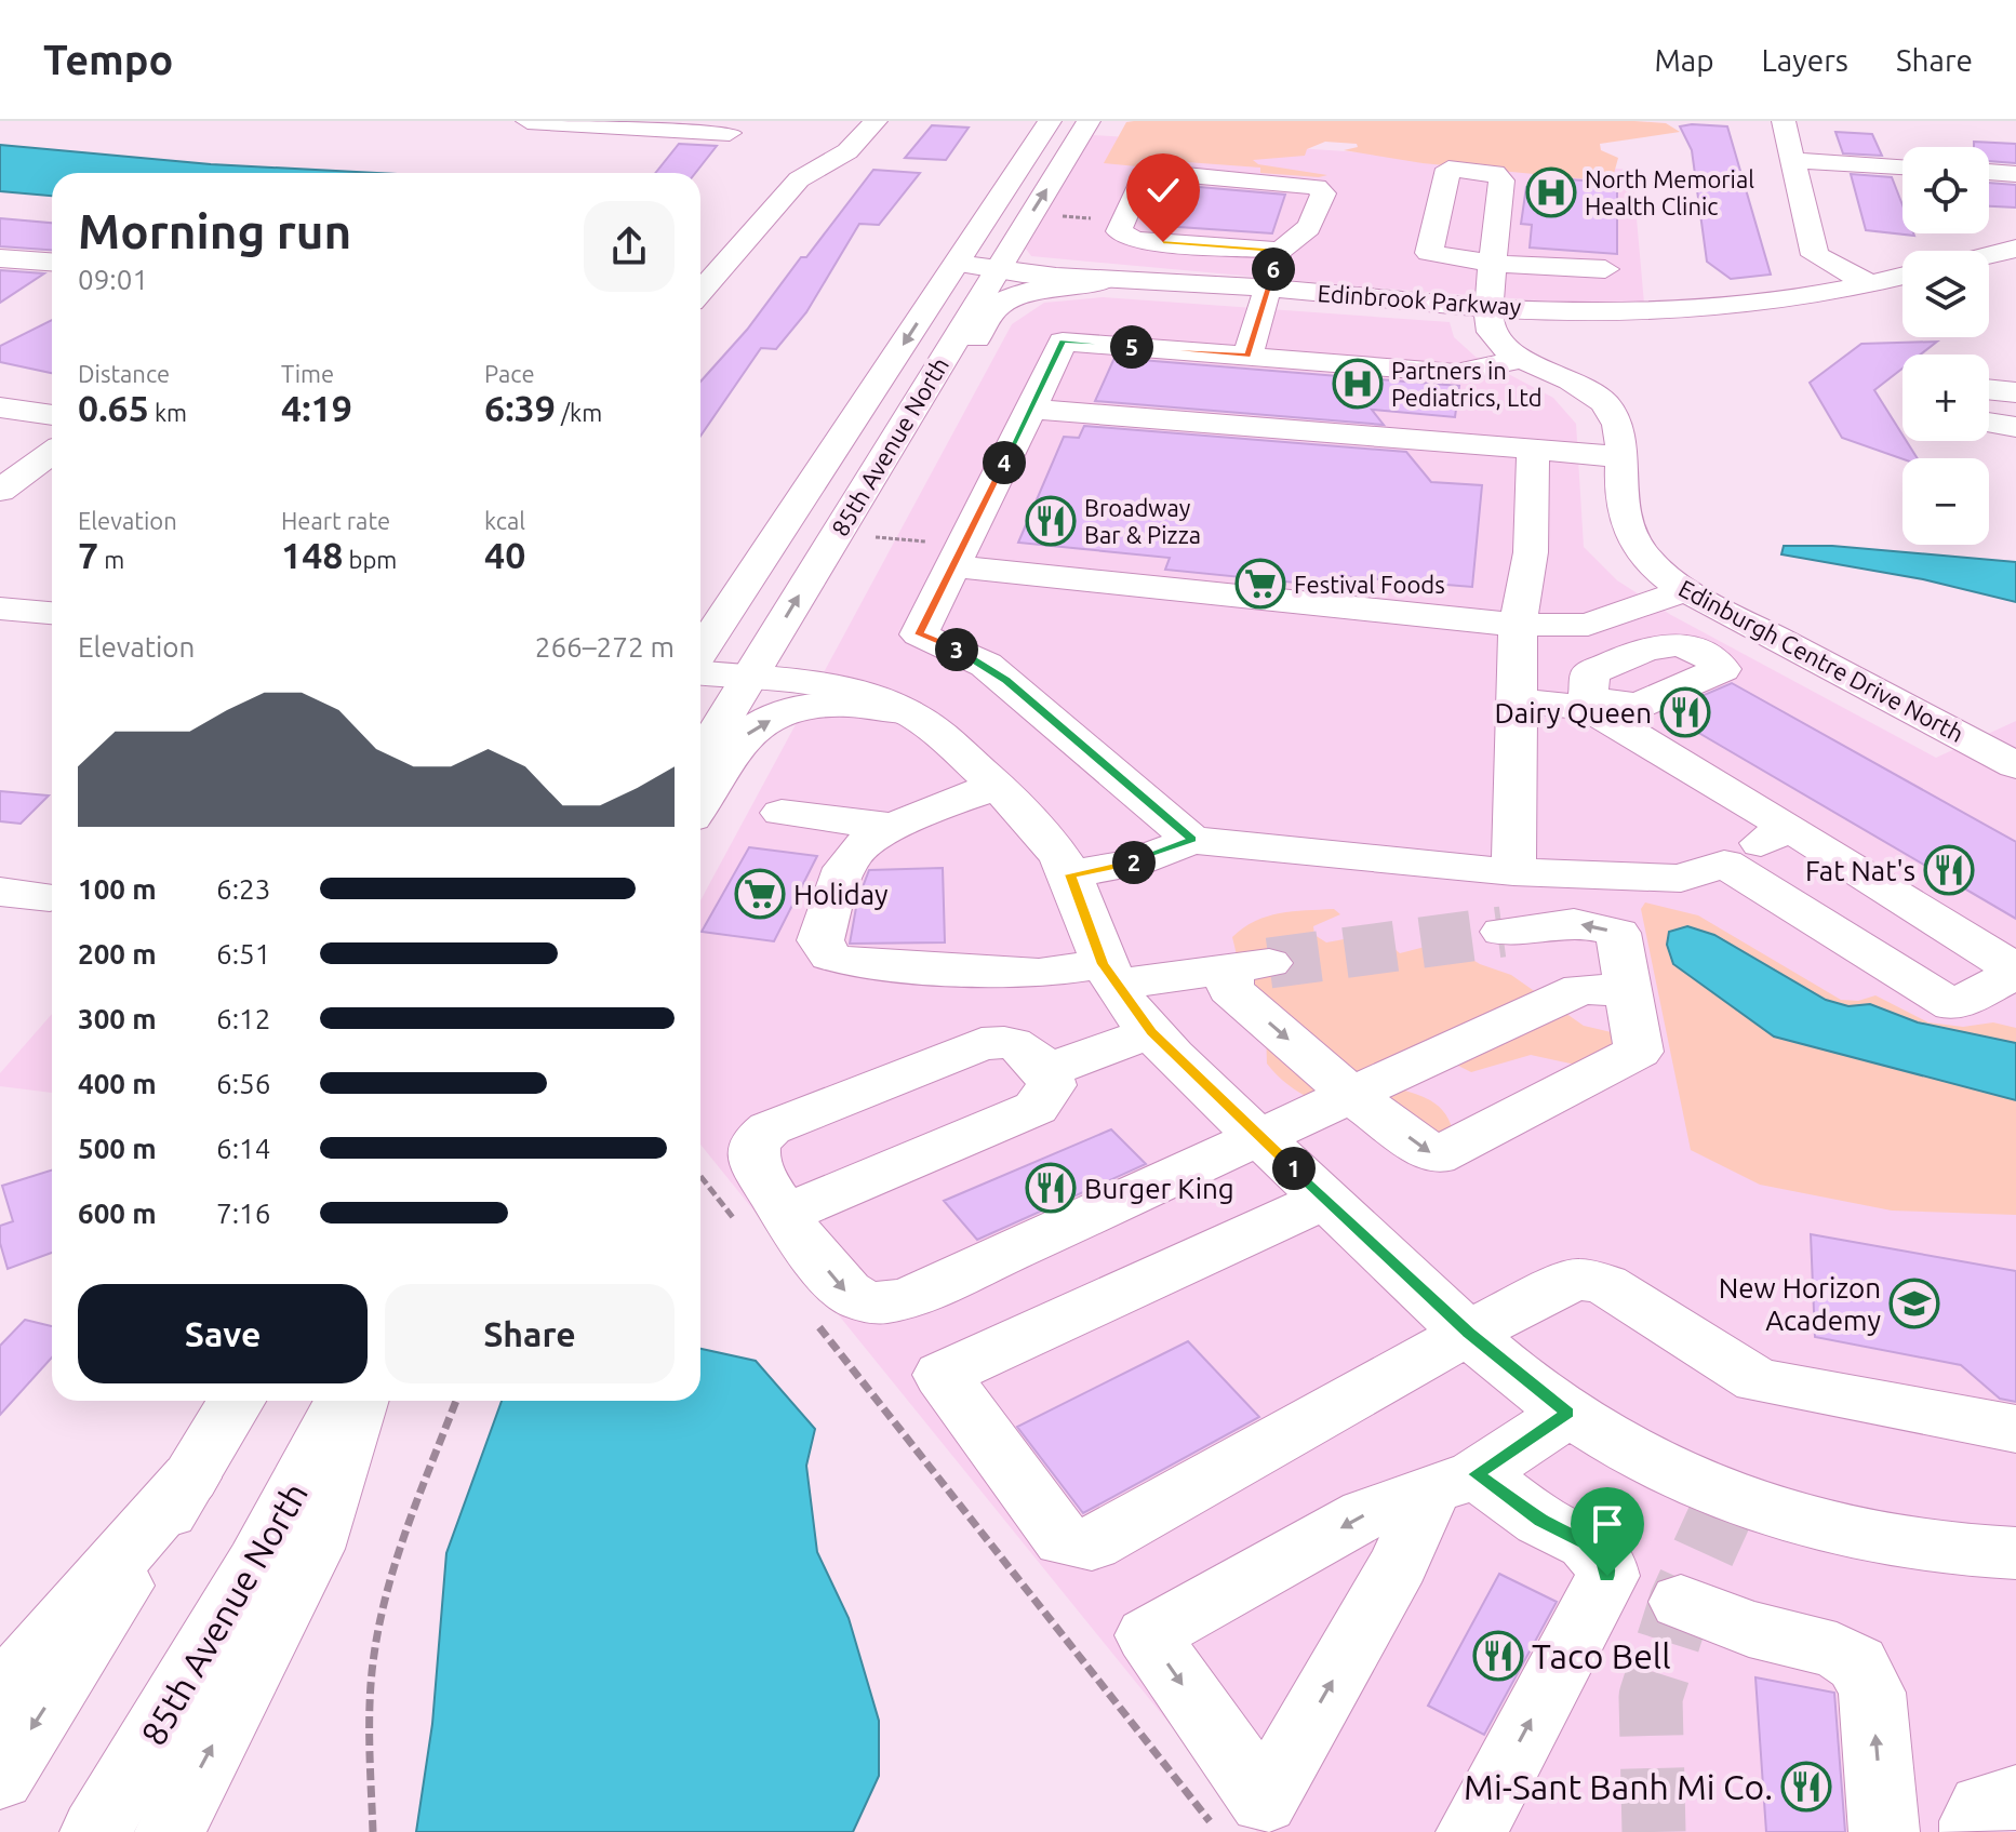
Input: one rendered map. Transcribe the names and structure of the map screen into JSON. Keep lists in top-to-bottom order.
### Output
{
  "streets": {
    "main road": ["Edinbrook Parkway", "85th Avenue North", "Edinburgh Centre Drive North"]
  },
  "crossings": [
    ["Edinbrook Parkway", "85th Avenue North"],
    ["Edinbrook Parkway", "Edinburgh Centre Drive North"]
  ],
  "places": {
    "hospital": ["North Memorial Health Clinic", "Partners in Pediatrics, Ltd"],
    "restaurant": [
      "Broadway Bar & Pizza",
      "Dairy Queen",
      "Fat Nat's",
      "Burger King",
      "Taco Bell",
      "Mi-Sant Banh Mi Co."
    ],
    "supermarket": ["Festival Foods", "Holiday"],
    "school or university": ["New Horizon Academy"]
  },
  "page": {
    "header": "Tempo",
    "nav": ["Map", "Layers", "Share"],
    "map_buttons": ["+", "−"],
    "heading": ["Morning run", "09:01"],
    "pins": [
      "6",
      "5",
      "4",
      "3",
      "2",
      "1"
    ],
    "stats": [
      ["Distance", "0.65 km"],
      ["Time", "4:19"],
      ["Pace", "6:39 /km"],
      ["Elevation", "7 m"],
      ["Heart rate", "148 bpm"],
      ["kcal", "40"]
    ],
    "chart": ["Elevation", "266–272 m"],
    "list": [
      {
        "name": "100 m",
        "note": "6:23"
      },
      {
        "name": "200 m",
        "note": "6:51"
      },
      {
        "name": "300 m",
        "note": "6:12"
      },
      {
        "name": "400 m",
        "note": "6:56"
      },
      {
        "name": "500 m",
        "note": "6:14"
      },
      {
        "name": "600 m",
        "note": "7:16"
      }
    ],
    "buttons": ["Save", "Share"]
  }
}
